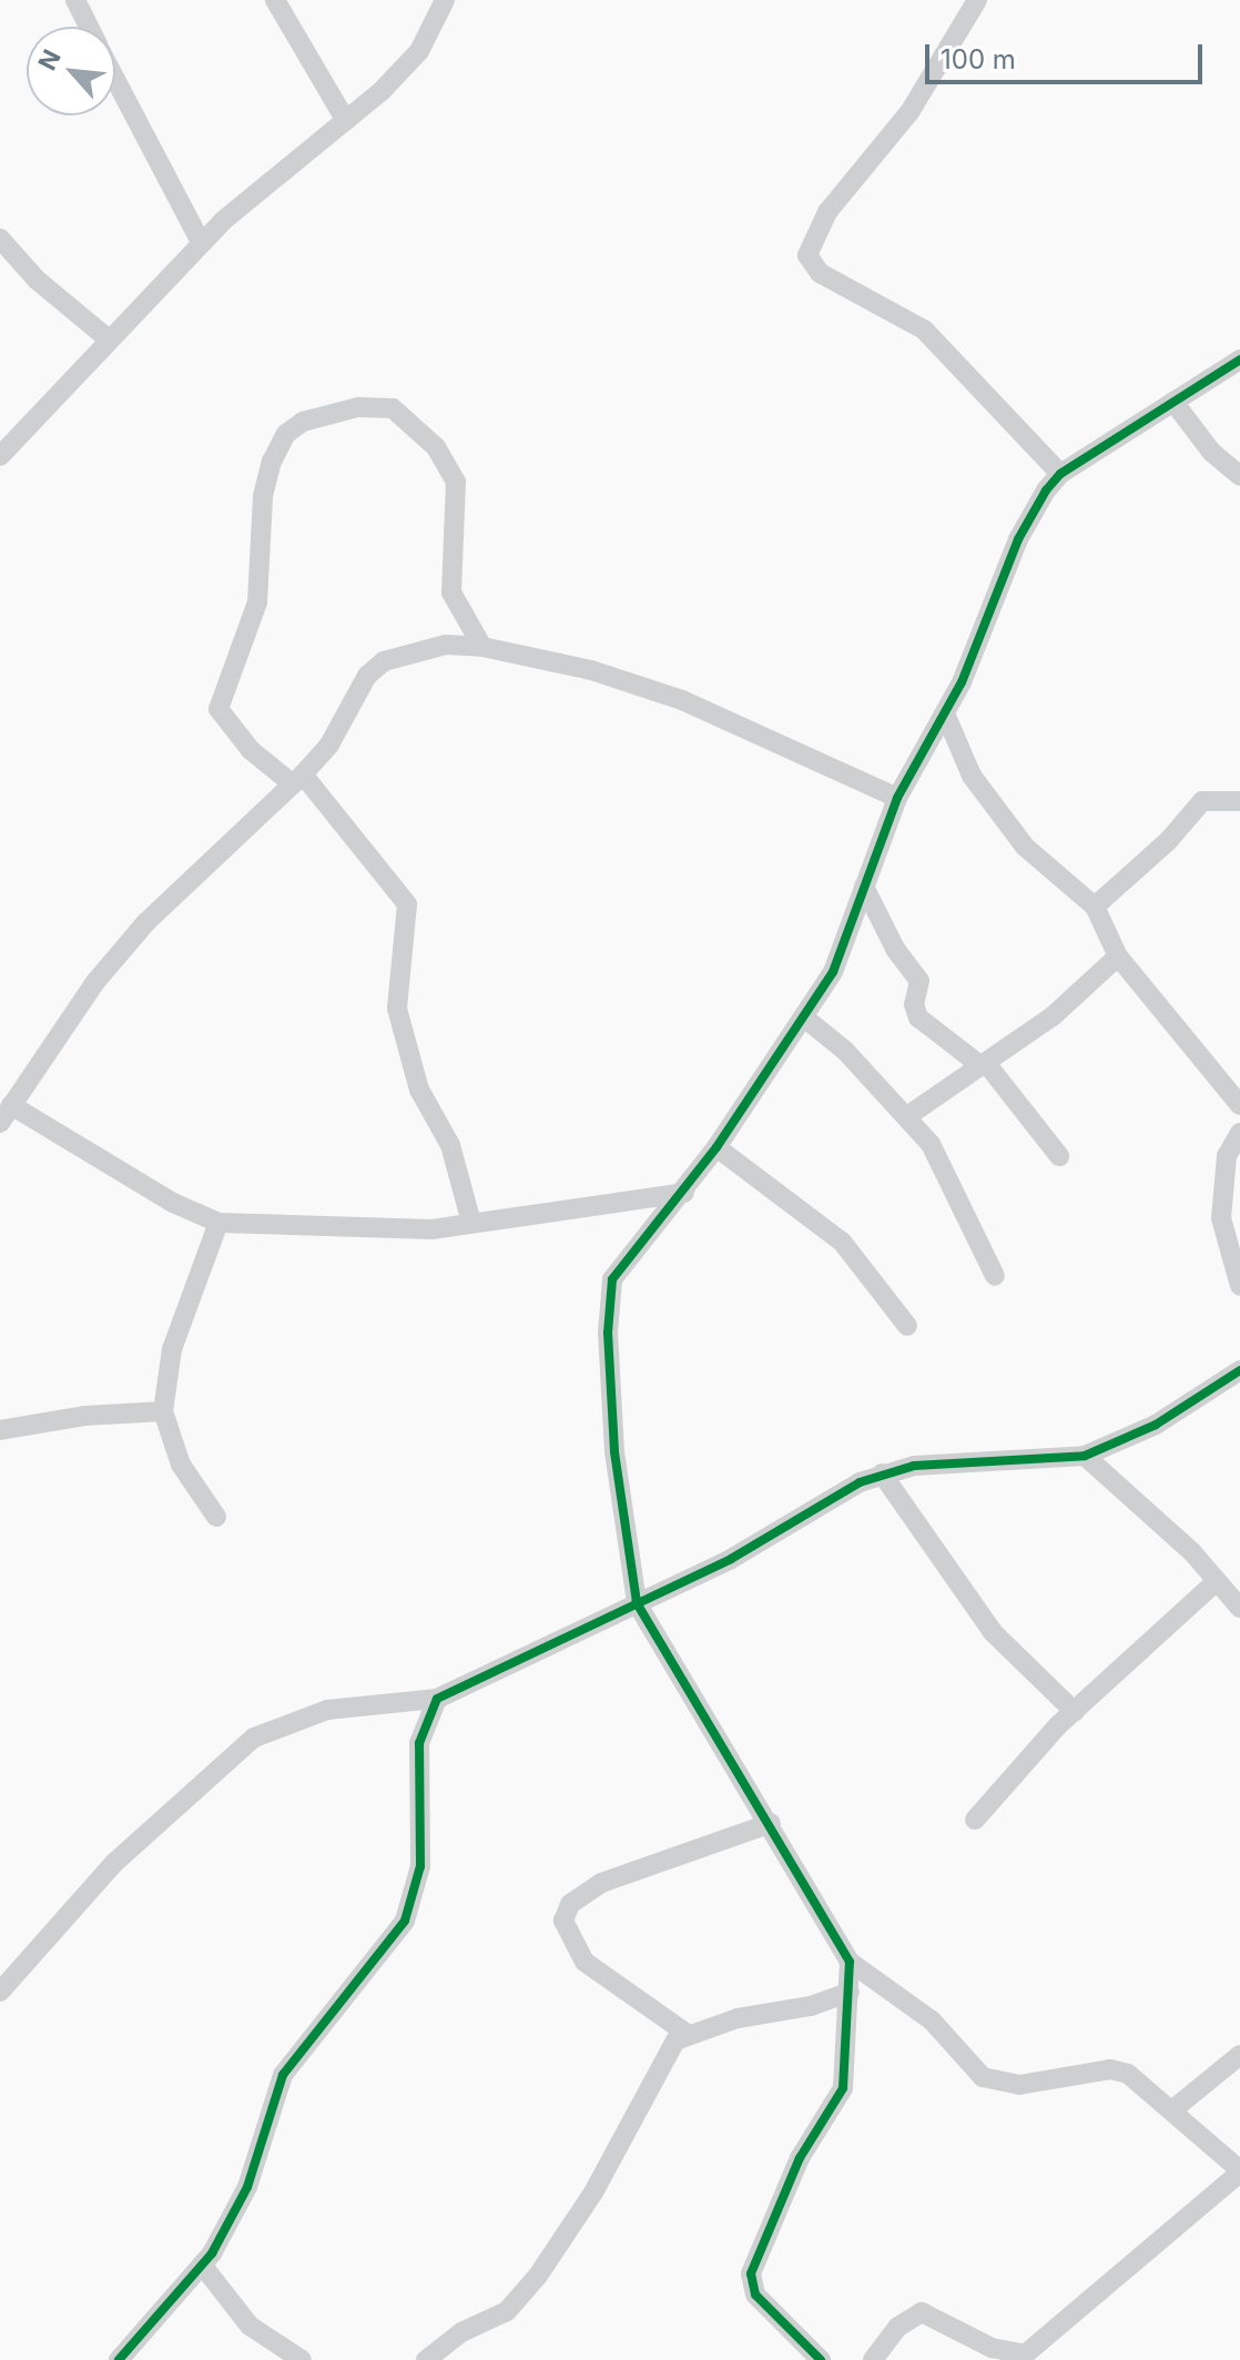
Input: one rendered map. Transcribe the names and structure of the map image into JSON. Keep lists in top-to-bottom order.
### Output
{
  "scale_bar": "100 m",
  "north": "top left"
}
